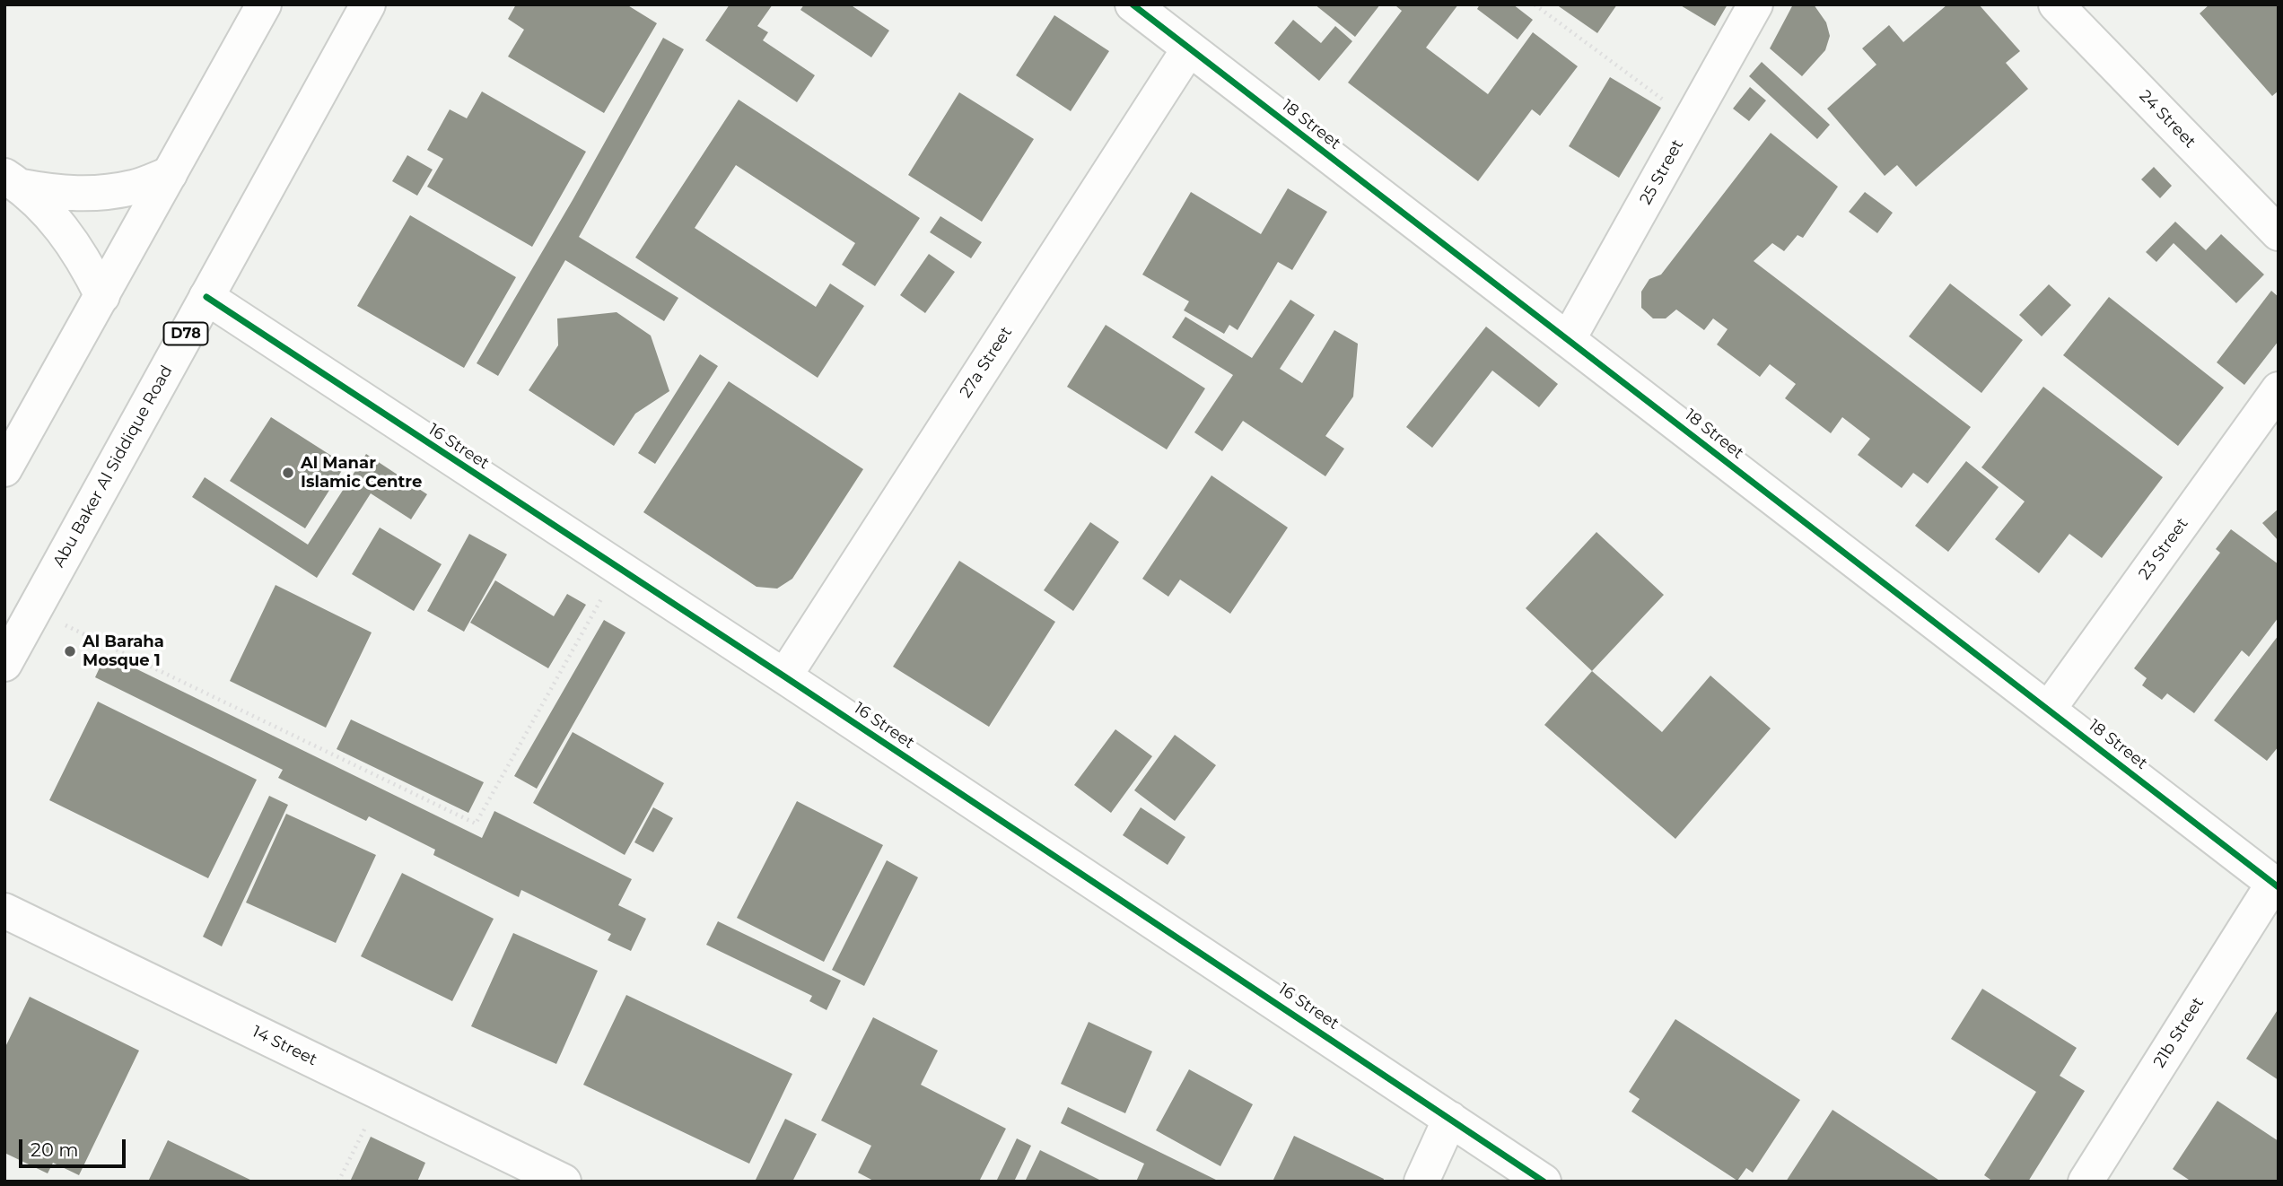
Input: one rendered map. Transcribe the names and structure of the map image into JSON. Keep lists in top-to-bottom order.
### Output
{
  "streets": {
    "street": [
      "24 Street",
      "18 Street",
      "25 Street",
      "D78",
      "27a Street",
      "16 Street",
      "Abu Baker Al Siddique Road",
      "23 Street",
      "21b Street",
      "14 Street"
    ]
  },
  "crossings": [
    ["18 Street", "25 Street"],
    ["18 Street", "27a Street"],
    ["18 Street", "23 Street"],
    ["18 Street", "21b Street"],
    ["27a Street", "16 Street"],
    ["16 Street", "Abu Baker Al Siddique Road"]
  ],
  "places": ["Al Manar Islamic Centre", "Al Baraha Mosque 1"],
  "scale_bar": "20 m"
}
